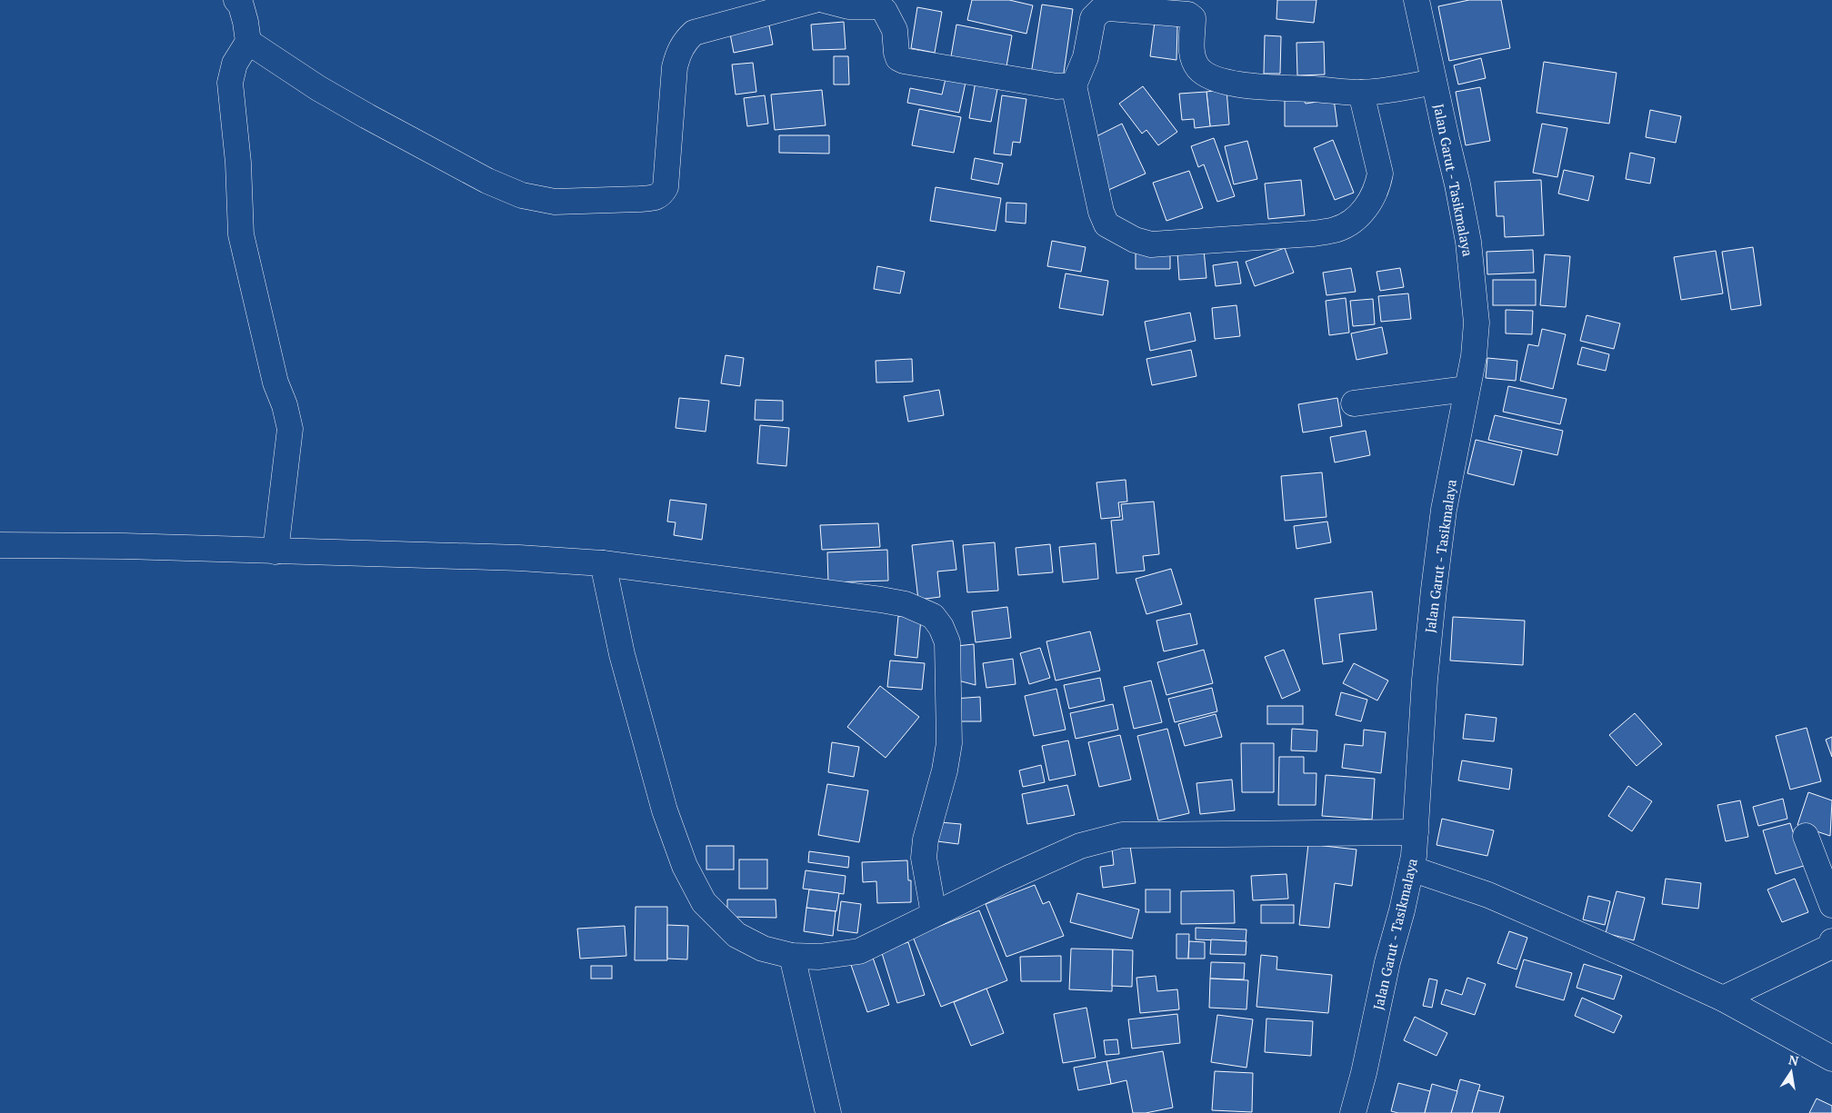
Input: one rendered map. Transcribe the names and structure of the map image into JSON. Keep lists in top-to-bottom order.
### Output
{
  "streets": {
    "street": ["Jalan Garut - Tasikmalaya"]
  },
  "north": "top"
}
